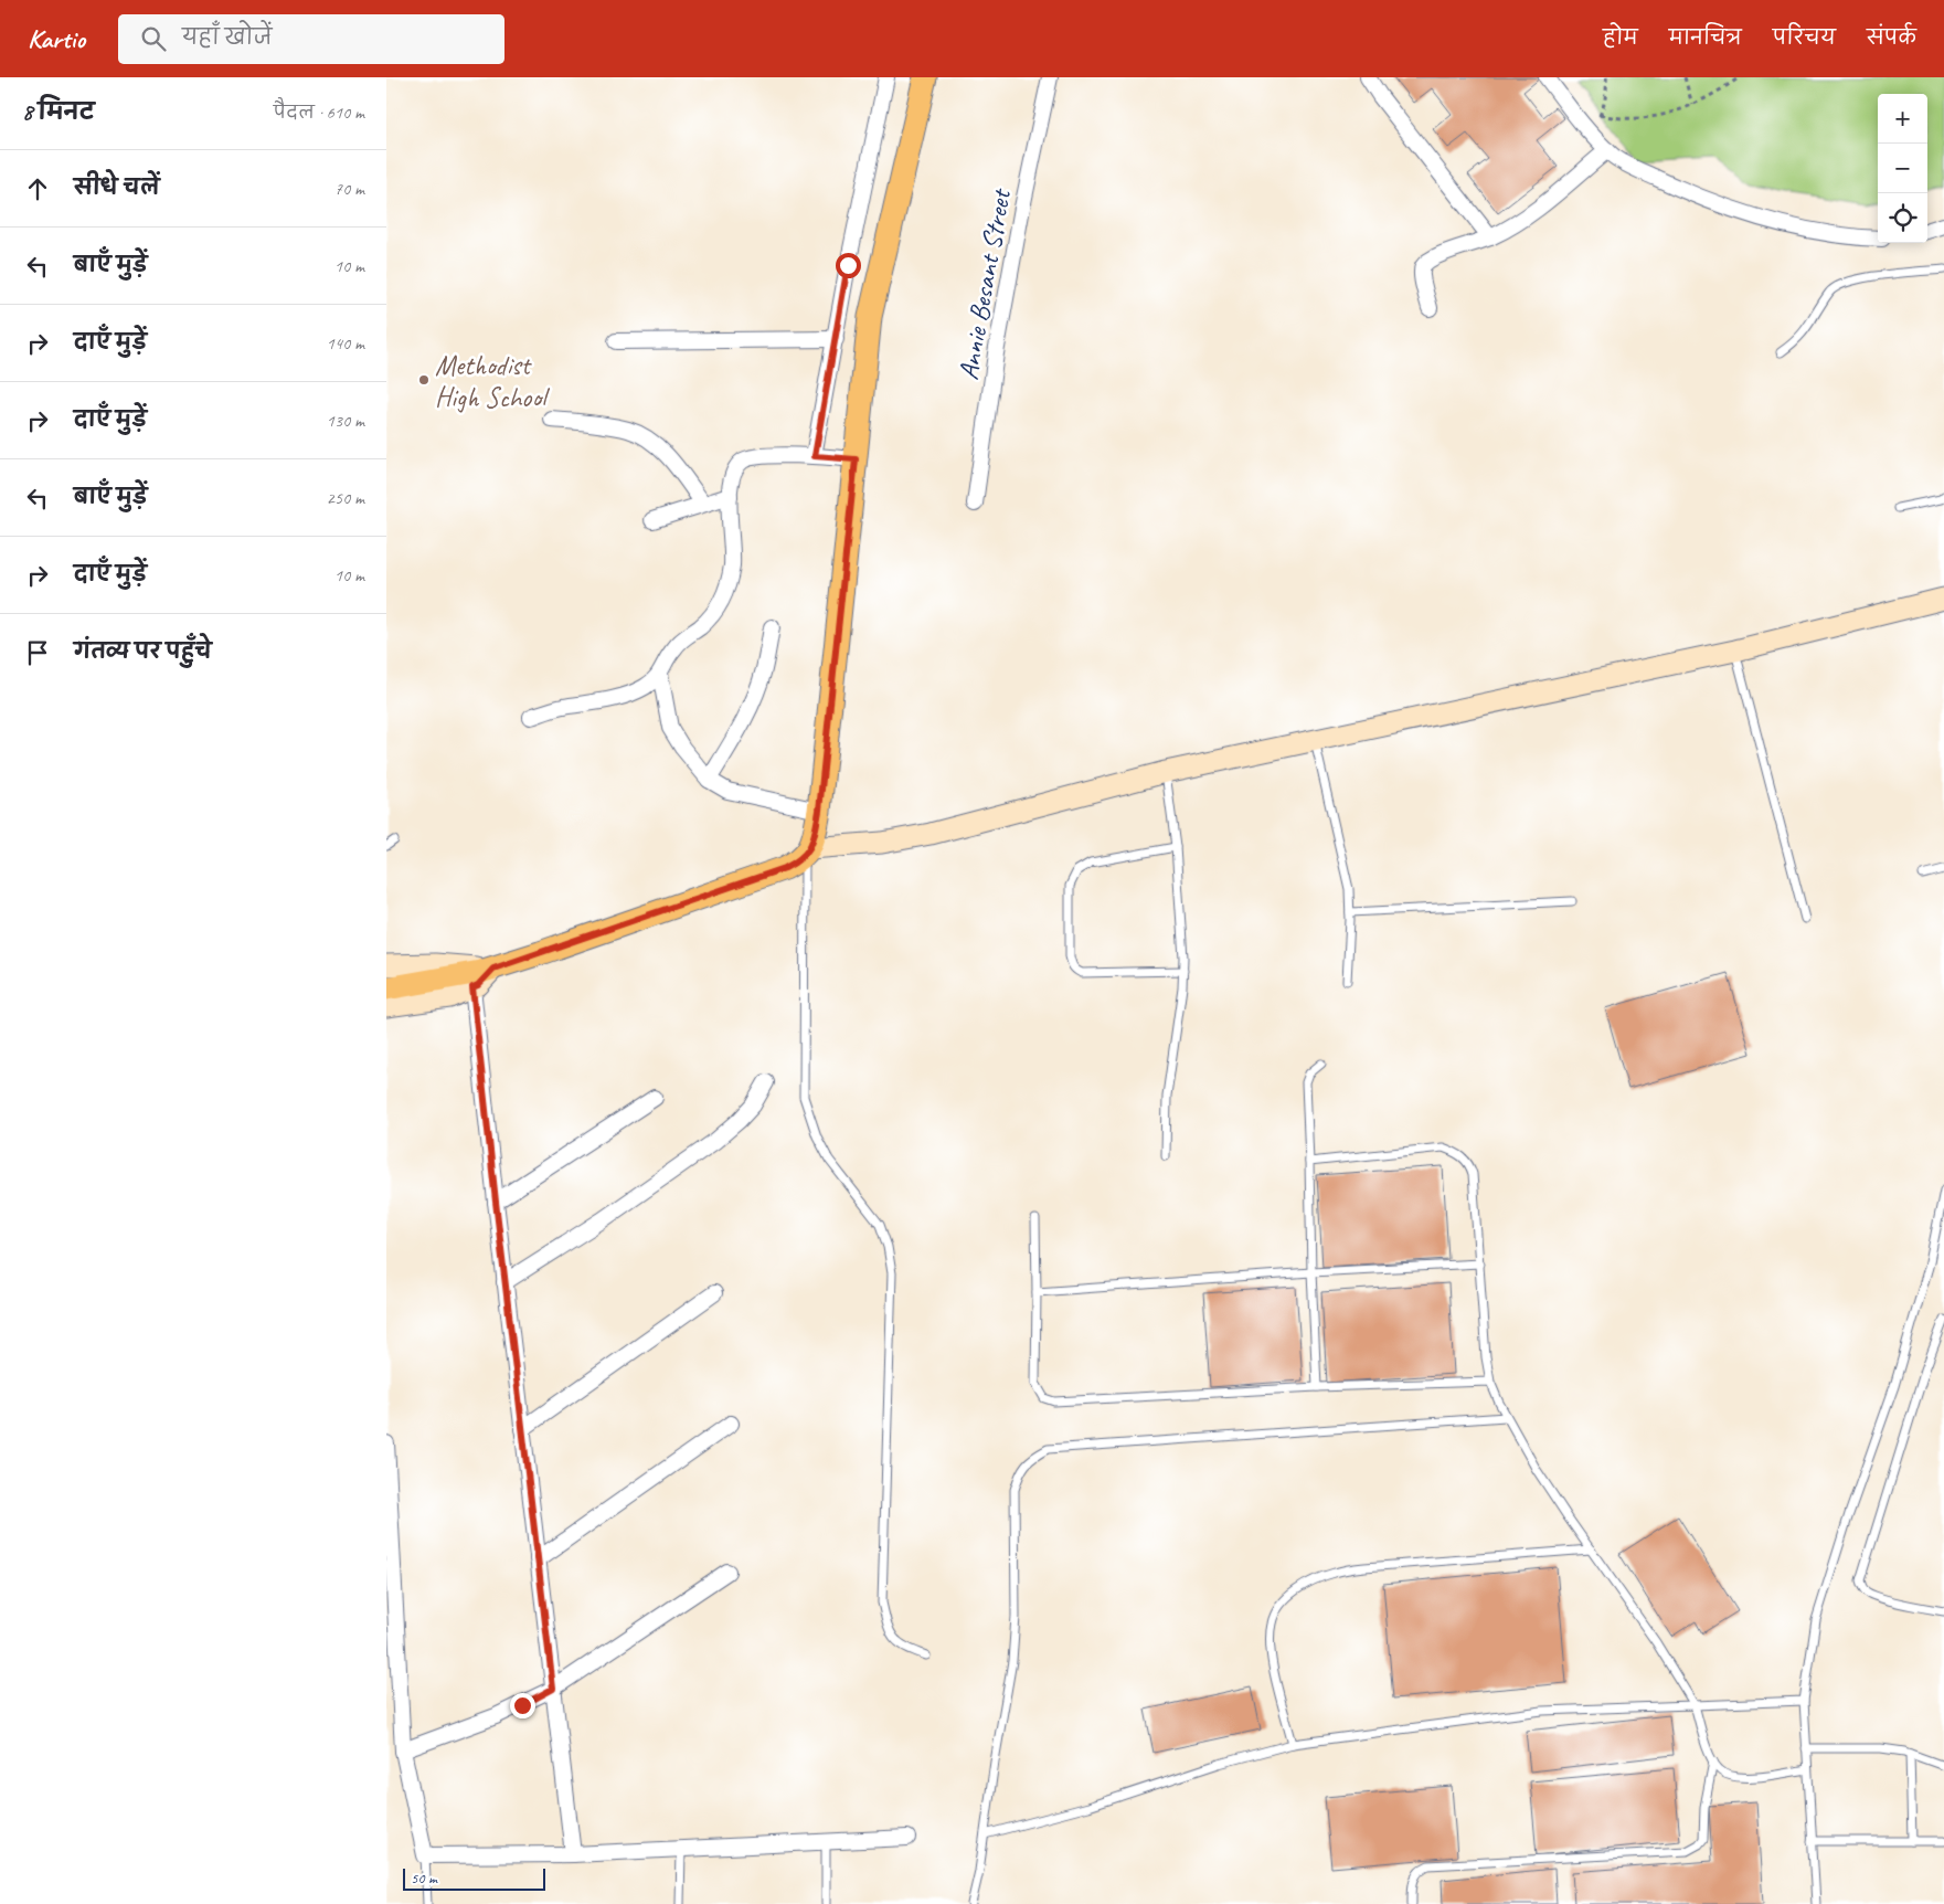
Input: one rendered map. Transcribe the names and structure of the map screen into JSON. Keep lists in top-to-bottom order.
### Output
{
  "streets": {
    "street": ["Annie Besant Street"]
  },
  "places": ["Methodist High School"],
  "scale_bar": "50 m",
  "page": {
    "header": "Kartio",
    "search": "यहाँ खोजें",
    "nav": [
      "होम",
      "मानचित्र",
      "परिचय",
      "संपर्क"
    ],
    "heading": ["8 मिनट", "पैदल · 610 m"],
    "map_buttons": ["+", "−"],
    "list": [
      ["सीधे चलें", "70 m"],
      ["बाएँ मुड़ें", "10 m"],
      ["दाएँ मुड़ें", "140 m"],
      ["दाएँ मुड़ें", "130 m"],
      ["बाएँ मुड़ें", "250 m"],
      ["दाएँ मुड़ें", "10 m"],
      "गंतव्य पर पहुँचे"
    ],
    "scale": "50 m"
  }
}
